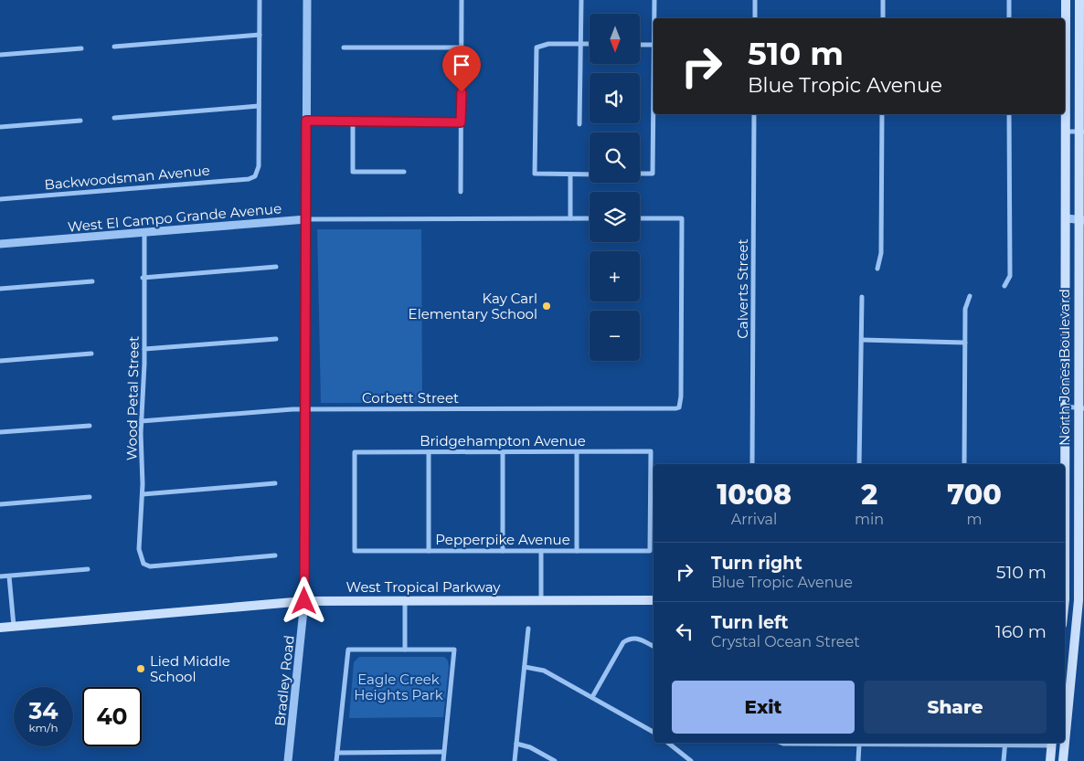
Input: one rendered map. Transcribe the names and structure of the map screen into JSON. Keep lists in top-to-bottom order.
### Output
{
  "streets": {
    "main road": ["North Jones Boulevard", "West Tropical Parkway"],
    "street": [
      "Backwoodsman Avenue",
      "West El Campo Grande Avenue",
      "Calverts Street",
      "Corbett Street",
      "Wood Petal Street",
      "Bridgehampton Avenue",
      "Pepperpike Avenue",
      "Bradley Road"
    ]
  },
  "crossings": [
    ["West El Campo Grande Avenue", "Wood Petal Street"],
    ["West El Campo Grande Avenue", "Bradley Road"],
    ["Corbett Street", "Wood Petal Street"],
    ["Corbett Street", "Bradley Road"],
    ["Bridgehampton Avenue", "Pepperpike Avenue"],
    ["West Tropical Parkway", "Bradley Road"]
  ],
  "parks": ["Eagle Creek Heights Park"],
  "places": ["Kay Carl Elementary School", "Lied Middle School"],
  "north": "bottom",
  "page": {
    "map_buttons": ["+", "−"],
    "turn": ["510 m", "Blue Tropic Avenue"],
    "eta": [
      "10:08",
      "Arrival",
      "2",
      "min",
      "700",
      "m"
    ],
    "list": [
      {
        "name": "Turn right",
        "note": "Blue Tropic Avenue",
        "value": "510 m"
      },
      {
        "name": "Turn left",
        "note": "Crystal Ocean Street",
        "value": "160 m"
      }
    ],
    "buttons": ["Exit", "Share"],
    "speed": "34 km/h",
    "limit": "40"
  }
}
